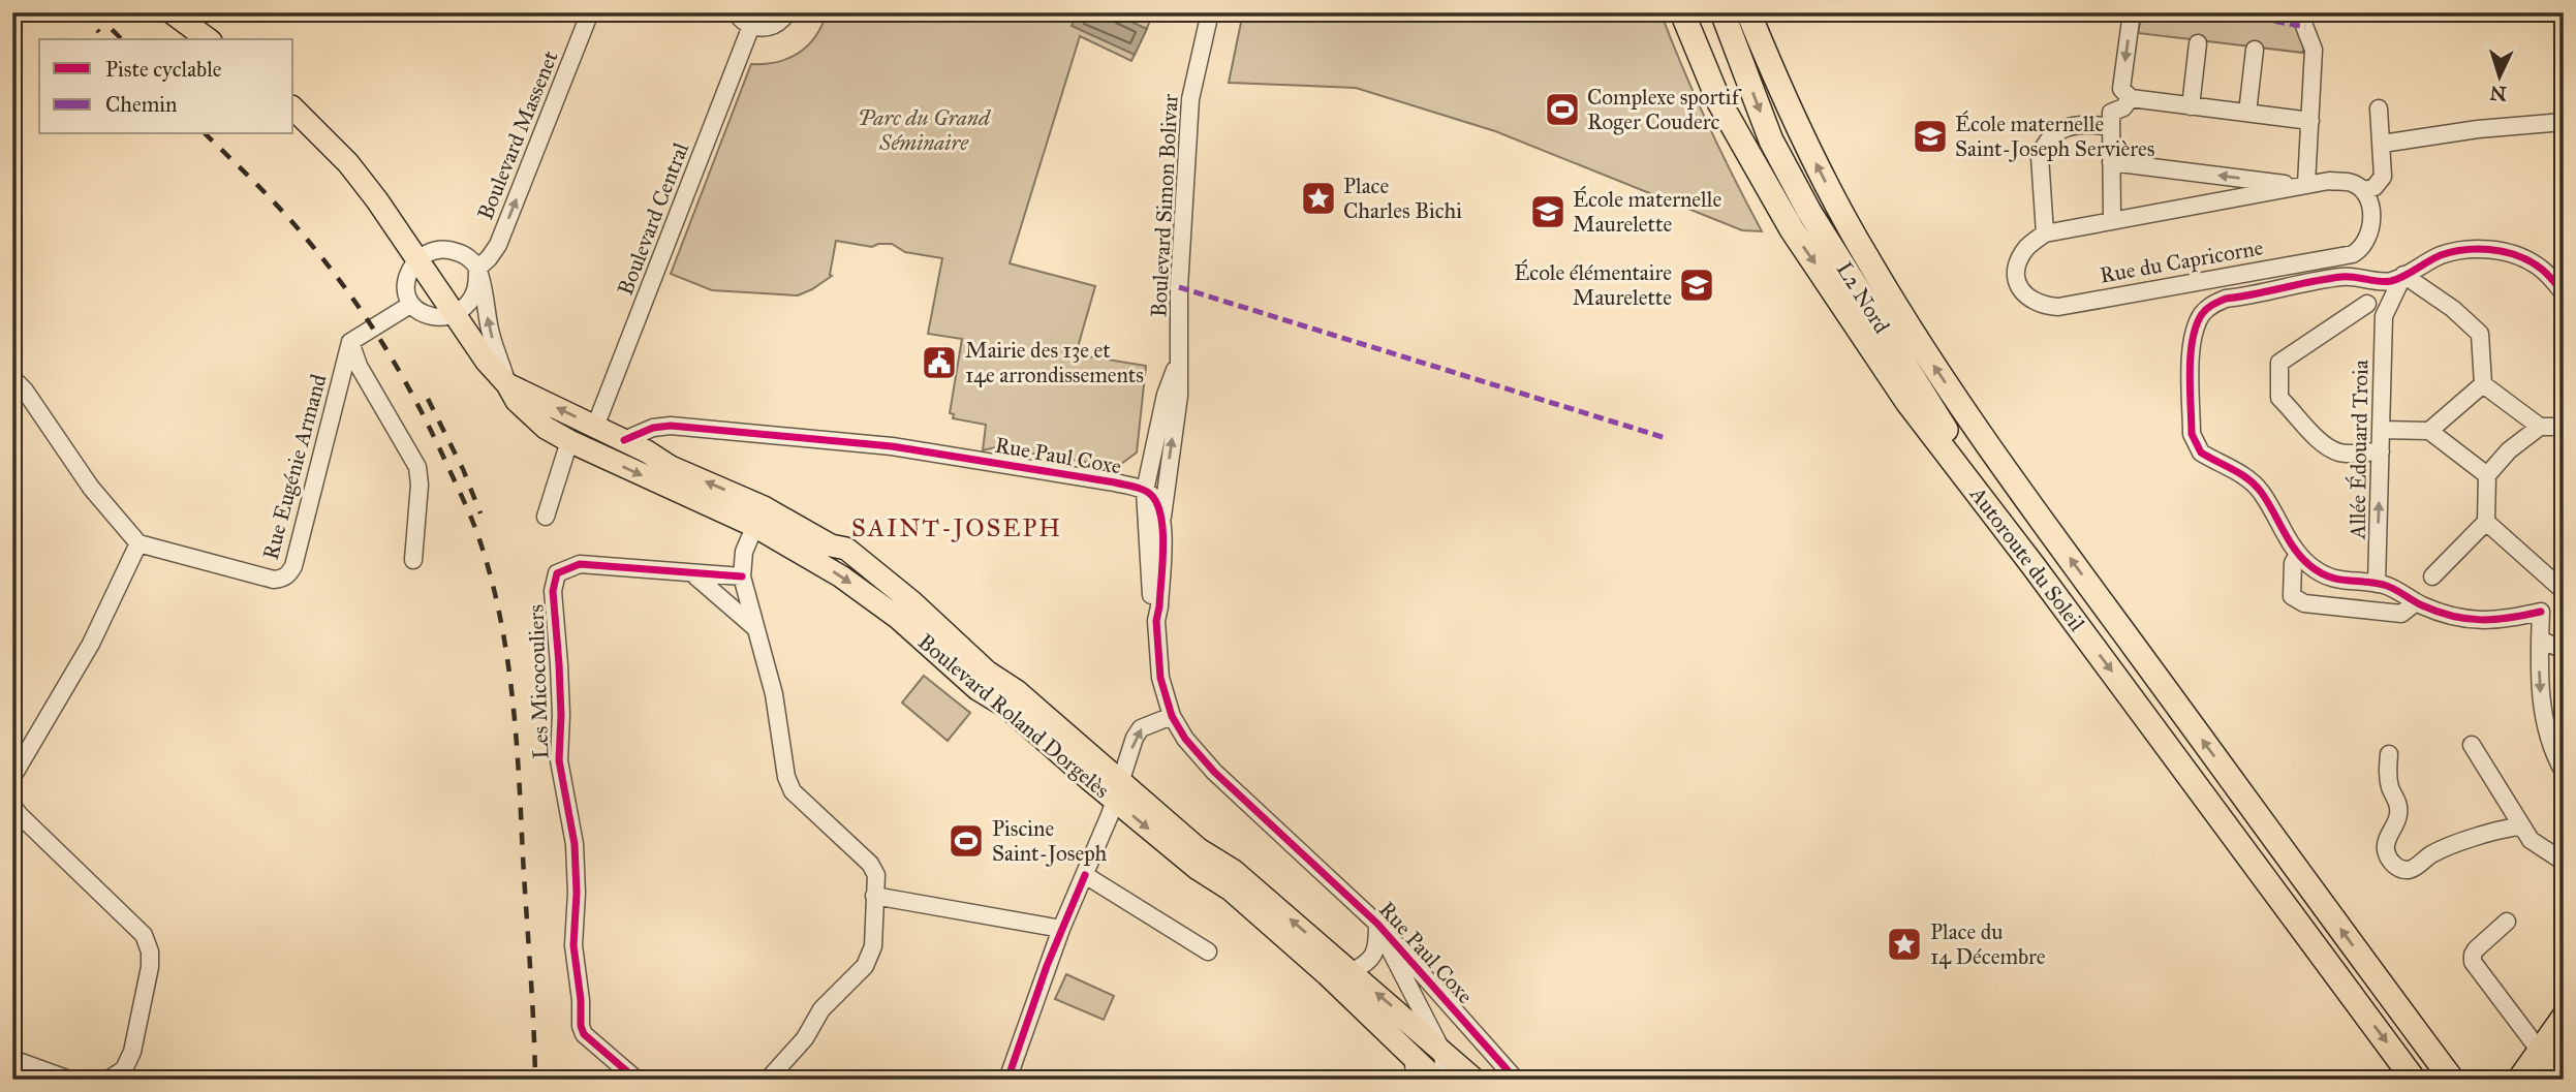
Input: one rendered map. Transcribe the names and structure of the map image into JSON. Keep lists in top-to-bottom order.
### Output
{
  "streets": {
    "highway": ["L2 Nord", "Autoroute du Soleil"],
    "main road": ["Boulevard Roland Dorgelès"],
    "street": [
      "Boulevard Massenet",
      "Boulevard Simon Bolivar",
      "Boulevard Central",
      "Rue du Capricorne",
      "Allée Édouard Troia",
      "Rue Paul Coxe",
      "Rue Eugénie Armand",
      "Les Micocouliers"
    ]
  },
  "crossings": [
    ["Boulevard Simon Bolivar", "Rue Paul Coxe"],
    ["Boulevard Central", "Boulevard Roland Dorgelès"],
    ["L2 Nord", "Autoroute du Soleil"],
    ["Rue Paul Coxe", "Boulevard Roland Dorgelès"]
  ],
  "one_way": ["Boulevard Massenet", "L2 Nord"],
  "districts": ["SAINT-JOSEPH"],
  "parks": ["Parc du Grand Séminaire"],
  "places": {
    "sports": ["Complexe sportif Roger Couderc", "Piscine Saint-Joseph"],
    "school or university": ["École maternelle Saint-Joseph Servières", "École maternelle Maurelette", "École élémentaire Maurelette"],
    "place": ["Place Charles Bichi", "Place du 14 Décembre"],
    "public building": ["Mairie des 13e et 14e arrondissements"]
  },
  "legend": ["Piste cyclable", "Chemin"],
  "north": "bottom"
}
